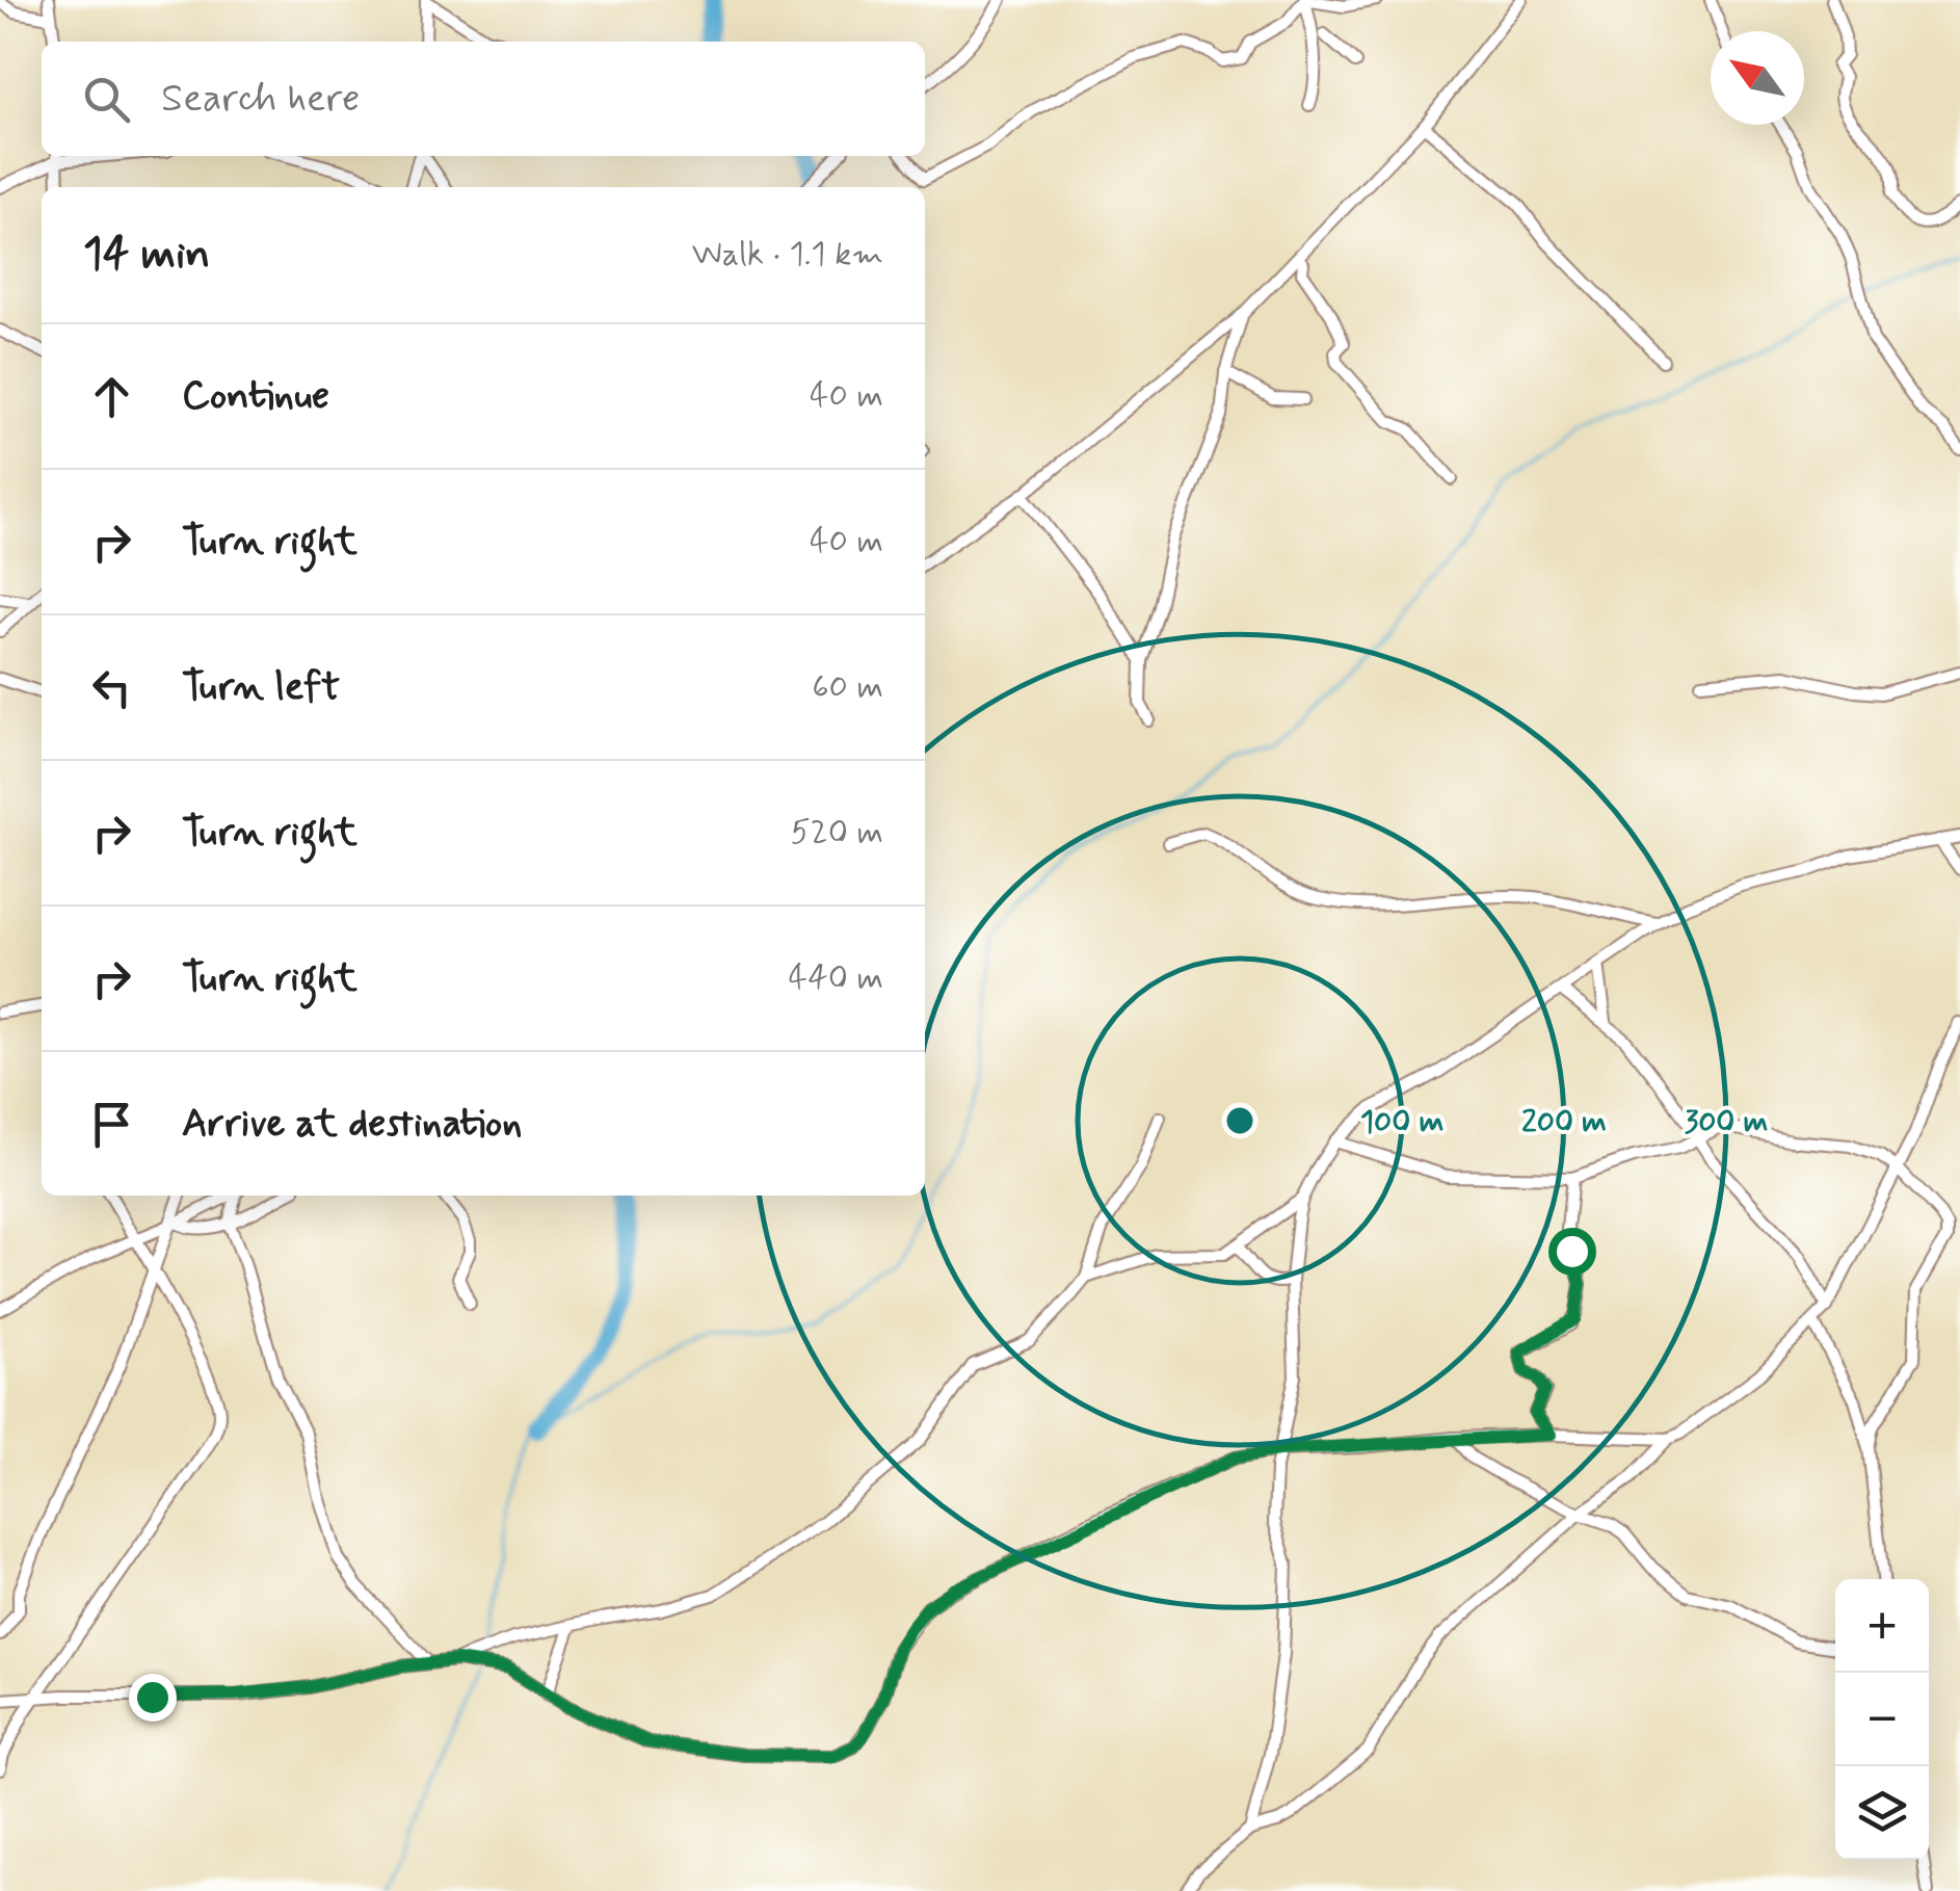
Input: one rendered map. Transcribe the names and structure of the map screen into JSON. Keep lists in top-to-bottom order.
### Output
{
  "north": "top left",
  "page": {
    "search": "Search here",
    "heading": ["14 min", "Walk · 1.1 km"],
    "list": [
      ["Continue", "40 m"],
      ["Turn right", "40 m"],
      ["Turn left", "60 m"],
      ["Turn right", "520 m"],
      ["Turn right", "440 m"],
      "Arrive at destination"
    ],
    "map_buttons": ["+", "−"]
  },
  "rings": ["100 m", "200 m", "300 m"]
}
